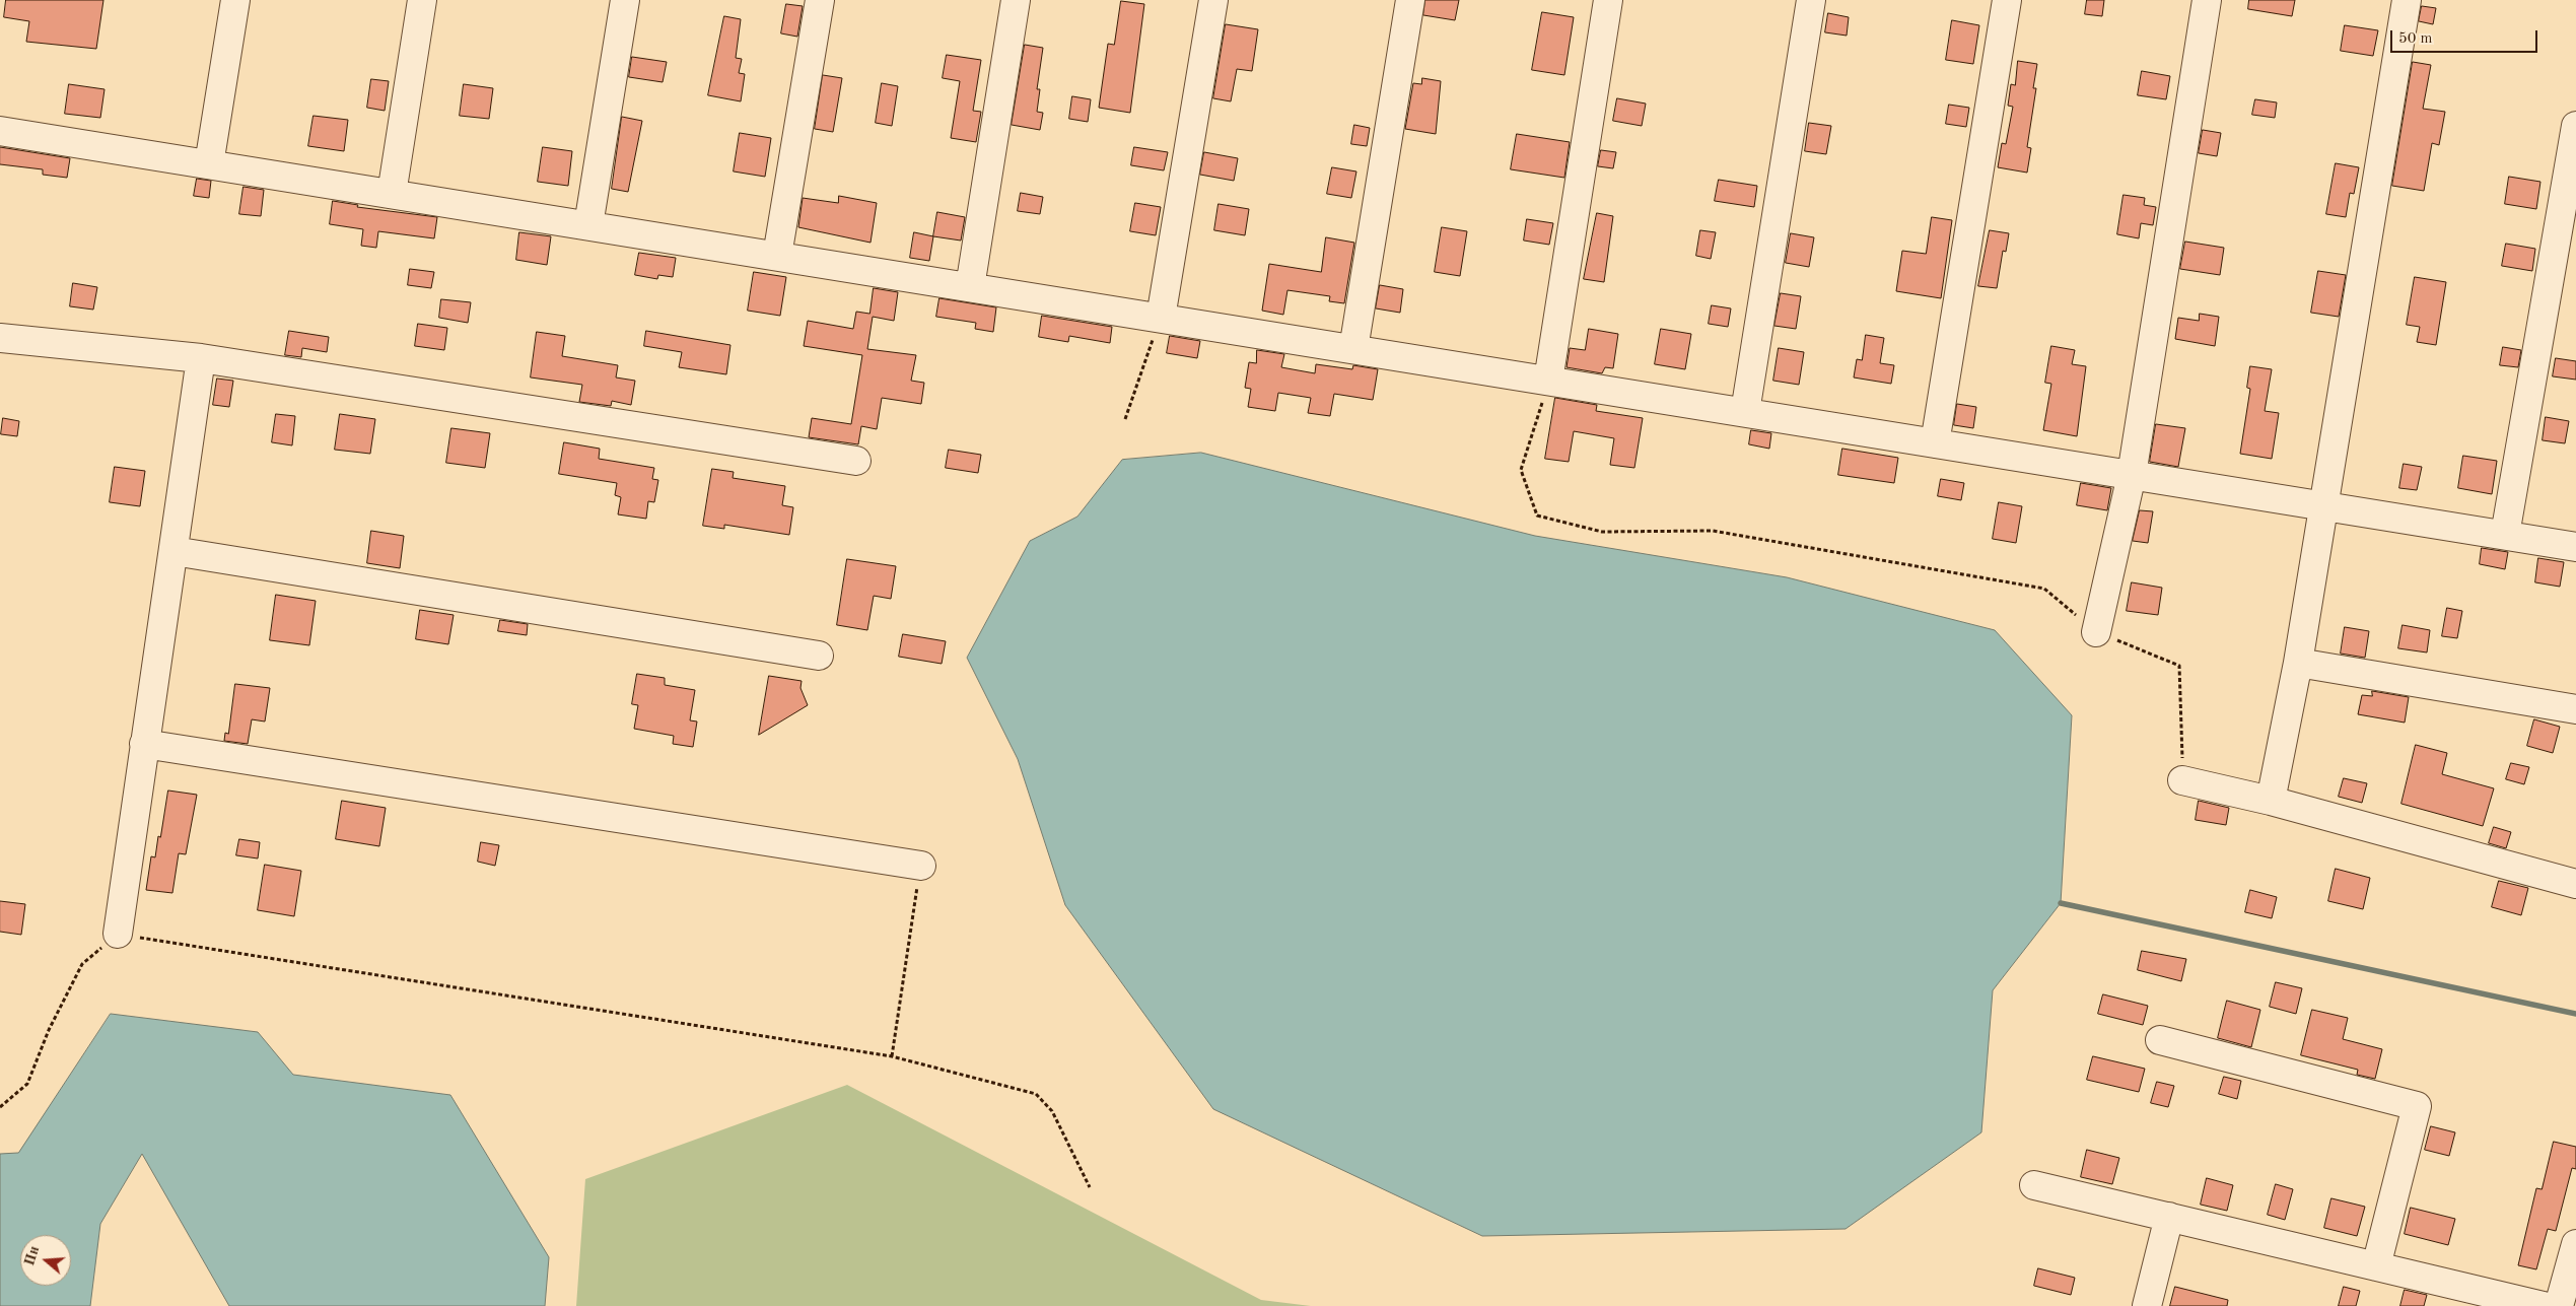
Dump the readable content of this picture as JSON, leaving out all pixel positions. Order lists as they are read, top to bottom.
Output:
{
  "scale_bar": "50 m",
  "north": "left"
}
